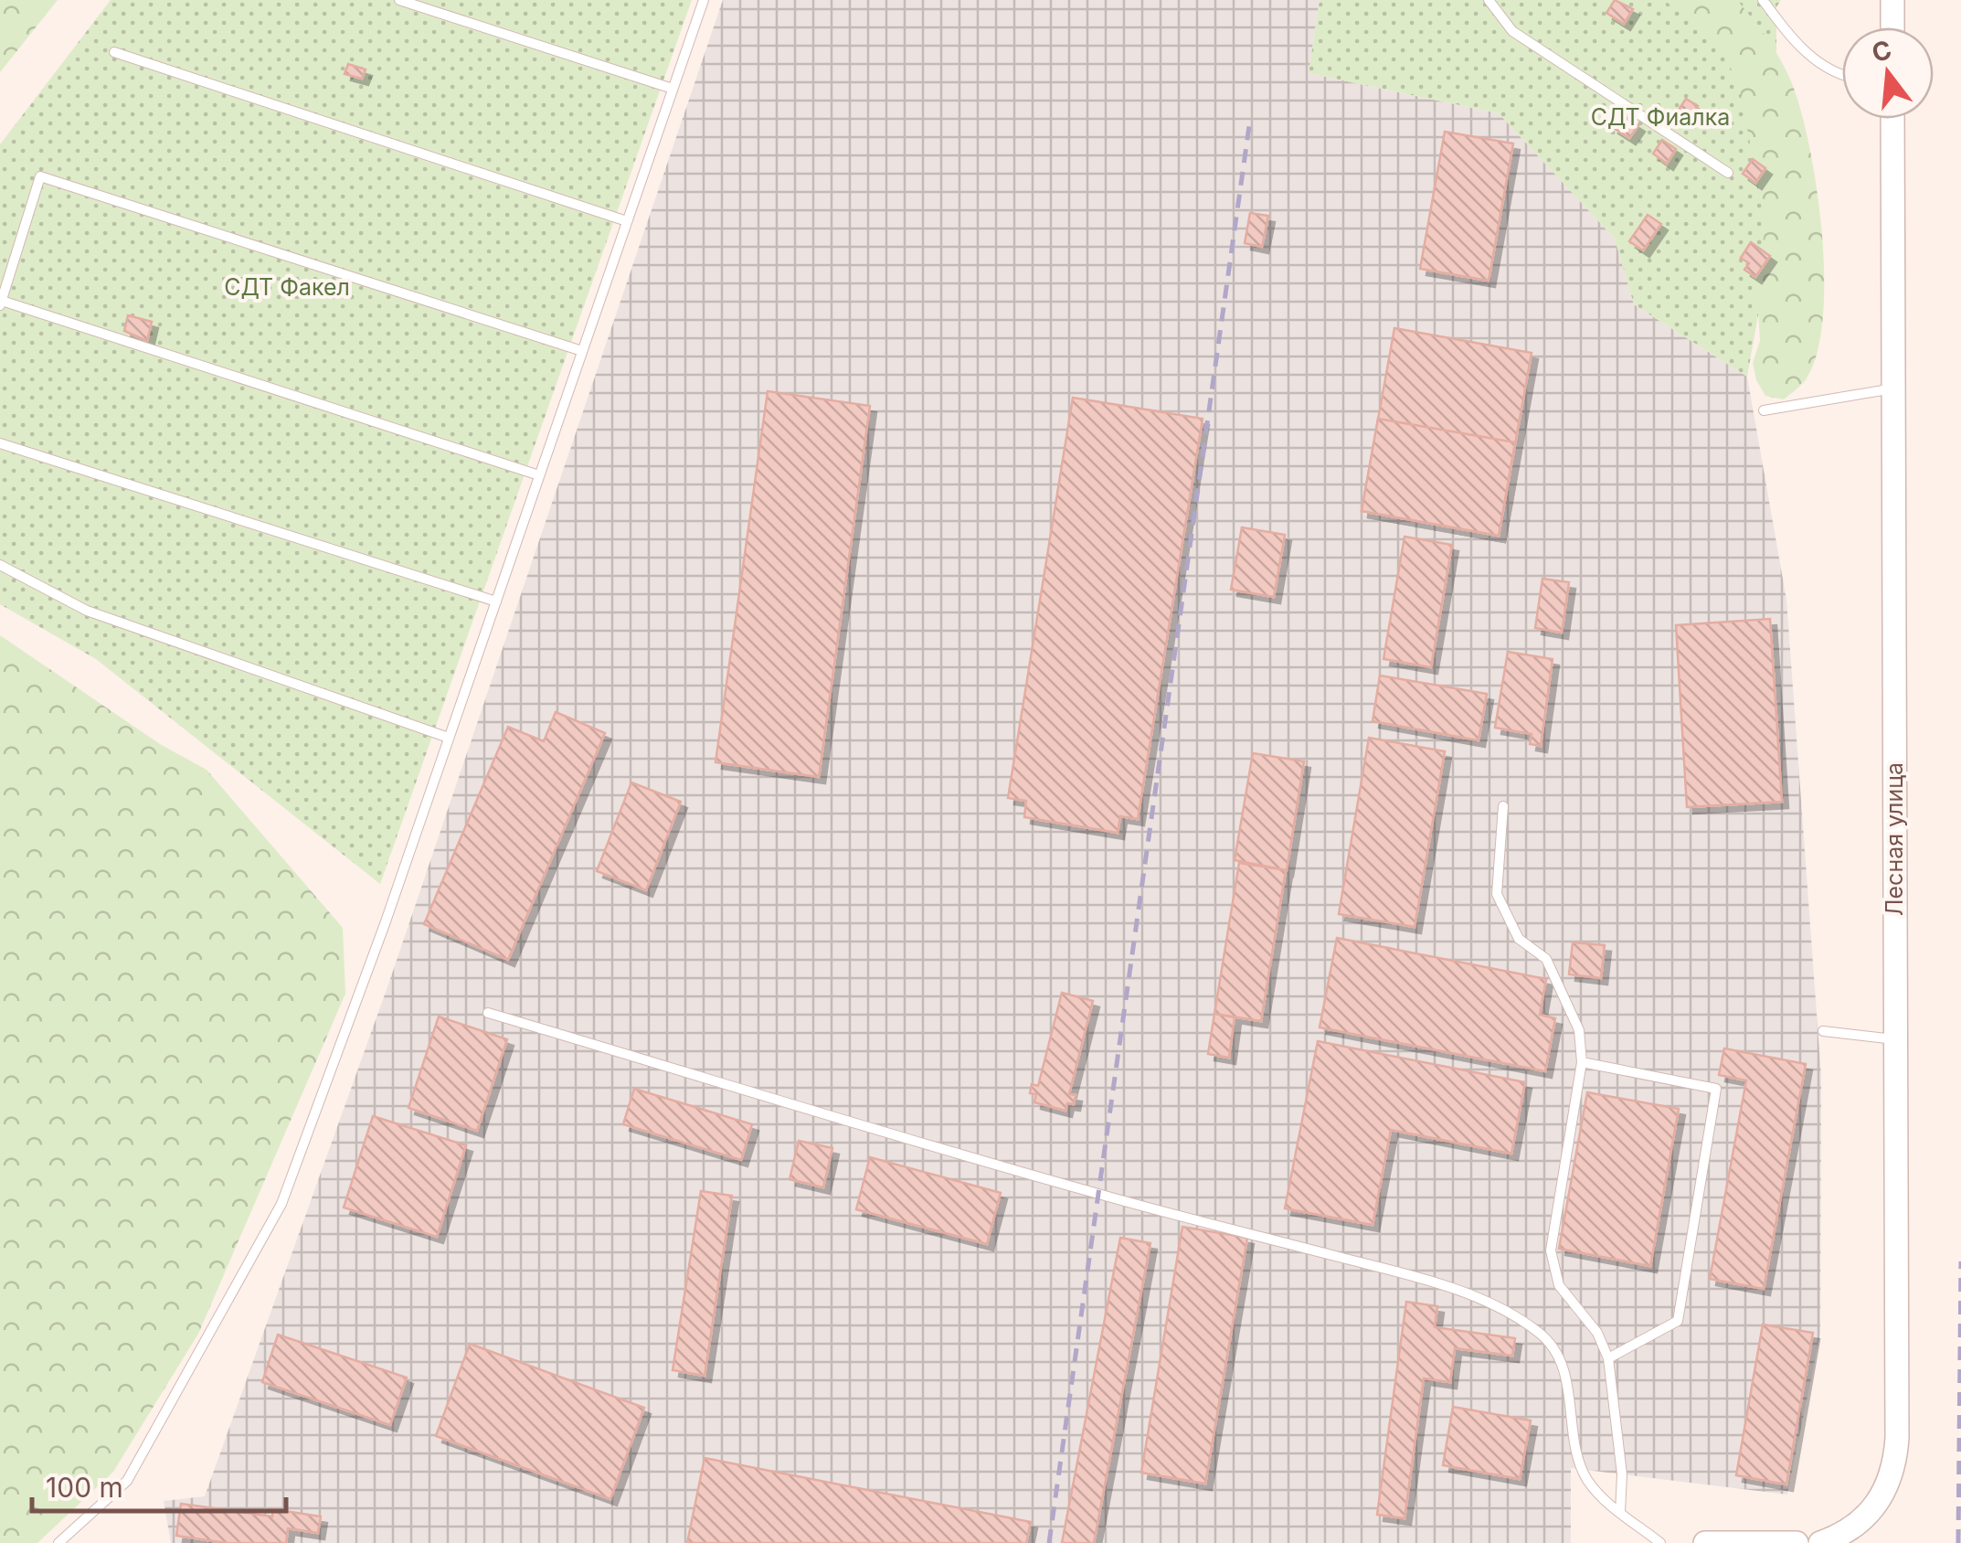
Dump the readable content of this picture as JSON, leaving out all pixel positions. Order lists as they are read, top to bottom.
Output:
{
  "streets": {
    "street": ["Лесная улица"]
  },
  "parks": ["СДТ Фиалка", "СДТ Факел"],
  "scale_bar": "100 m",
  "north": "top"
}
